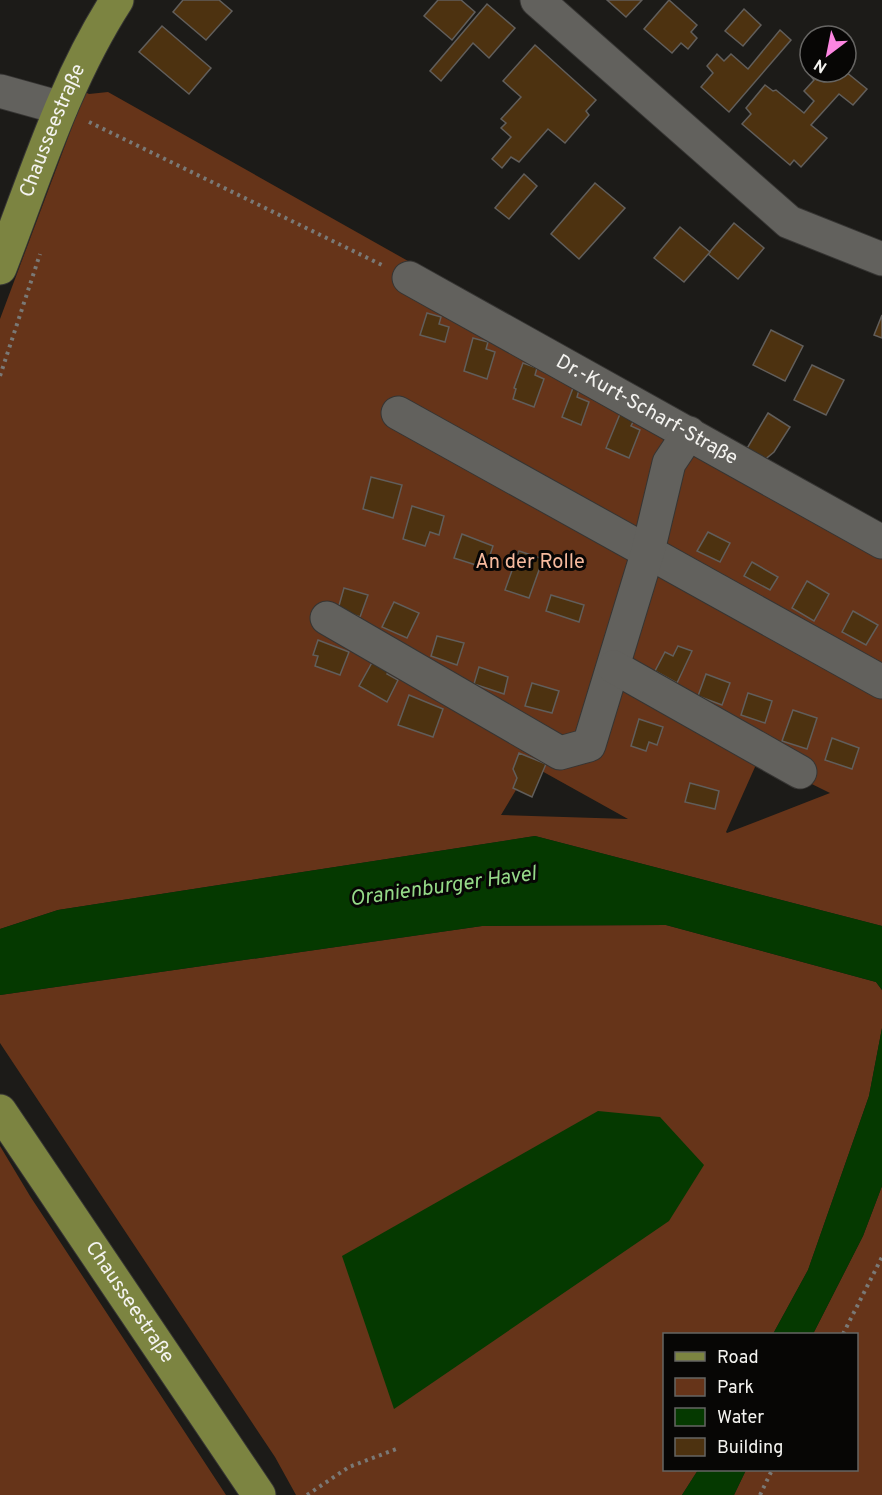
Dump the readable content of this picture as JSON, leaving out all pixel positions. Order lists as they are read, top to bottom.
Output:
{
  "streets": {
    "main road": ["Chausseestraße"],
    "street": ["Dr.-Kurt-Scharf-Straße"]
  },
  "water": ["Oranienburger Havel"],
  "parks": ["An der Rolle"],
  "legend": [
    "Road",
    "Park",
    "Water",
    "Building"
  ],
  "north": "bottom left"
}
